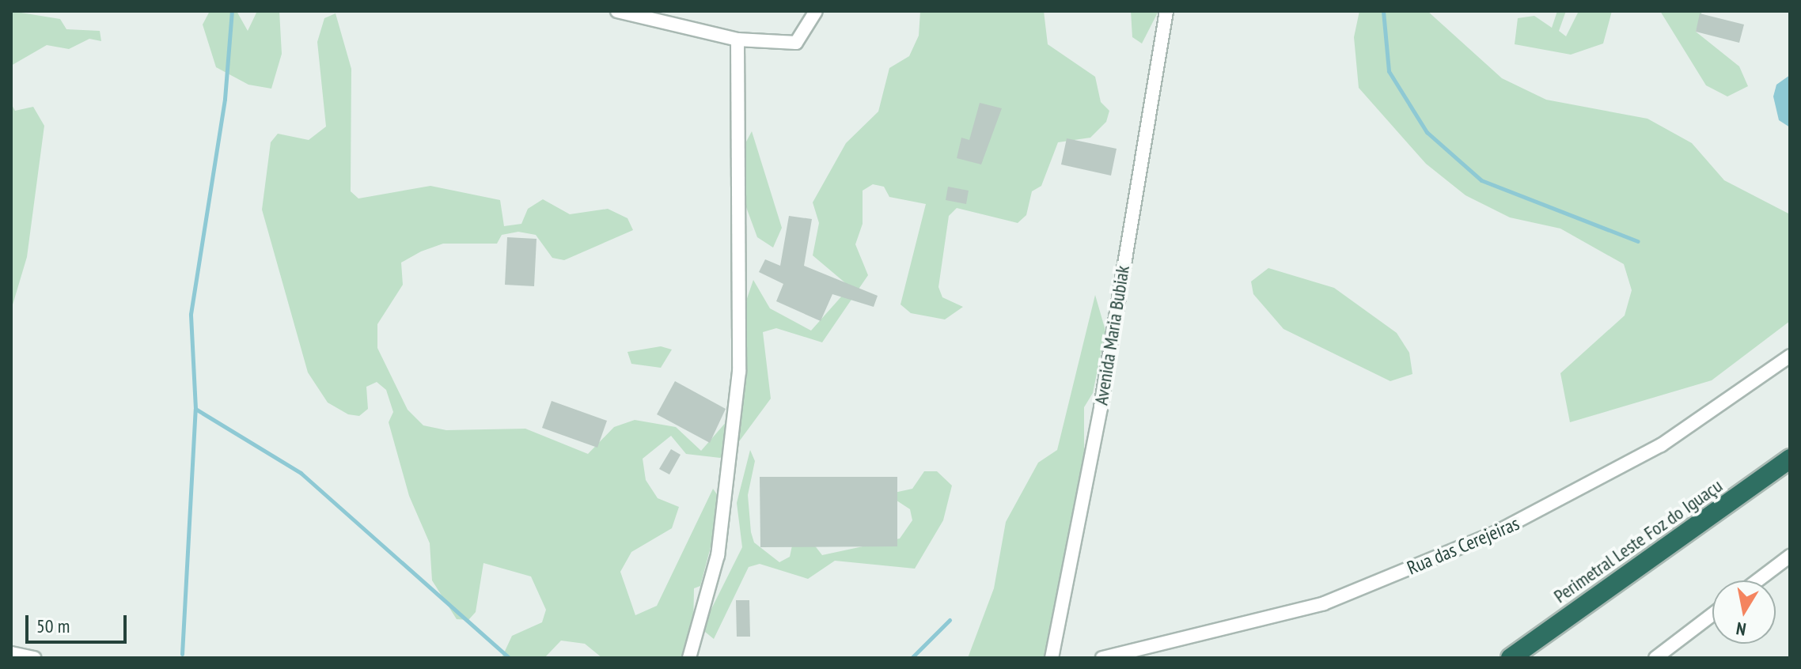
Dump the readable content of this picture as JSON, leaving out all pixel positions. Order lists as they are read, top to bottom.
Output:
{
  "streets": {
    "highway": ["Perimetral Leste Foz do Iguaçu"],
    "street": ["Avenida Maria Bubiak", "Rua das Cerejeiras"]
  },
  "scale_bar": "50 m",
  "north": "bottom"
}
